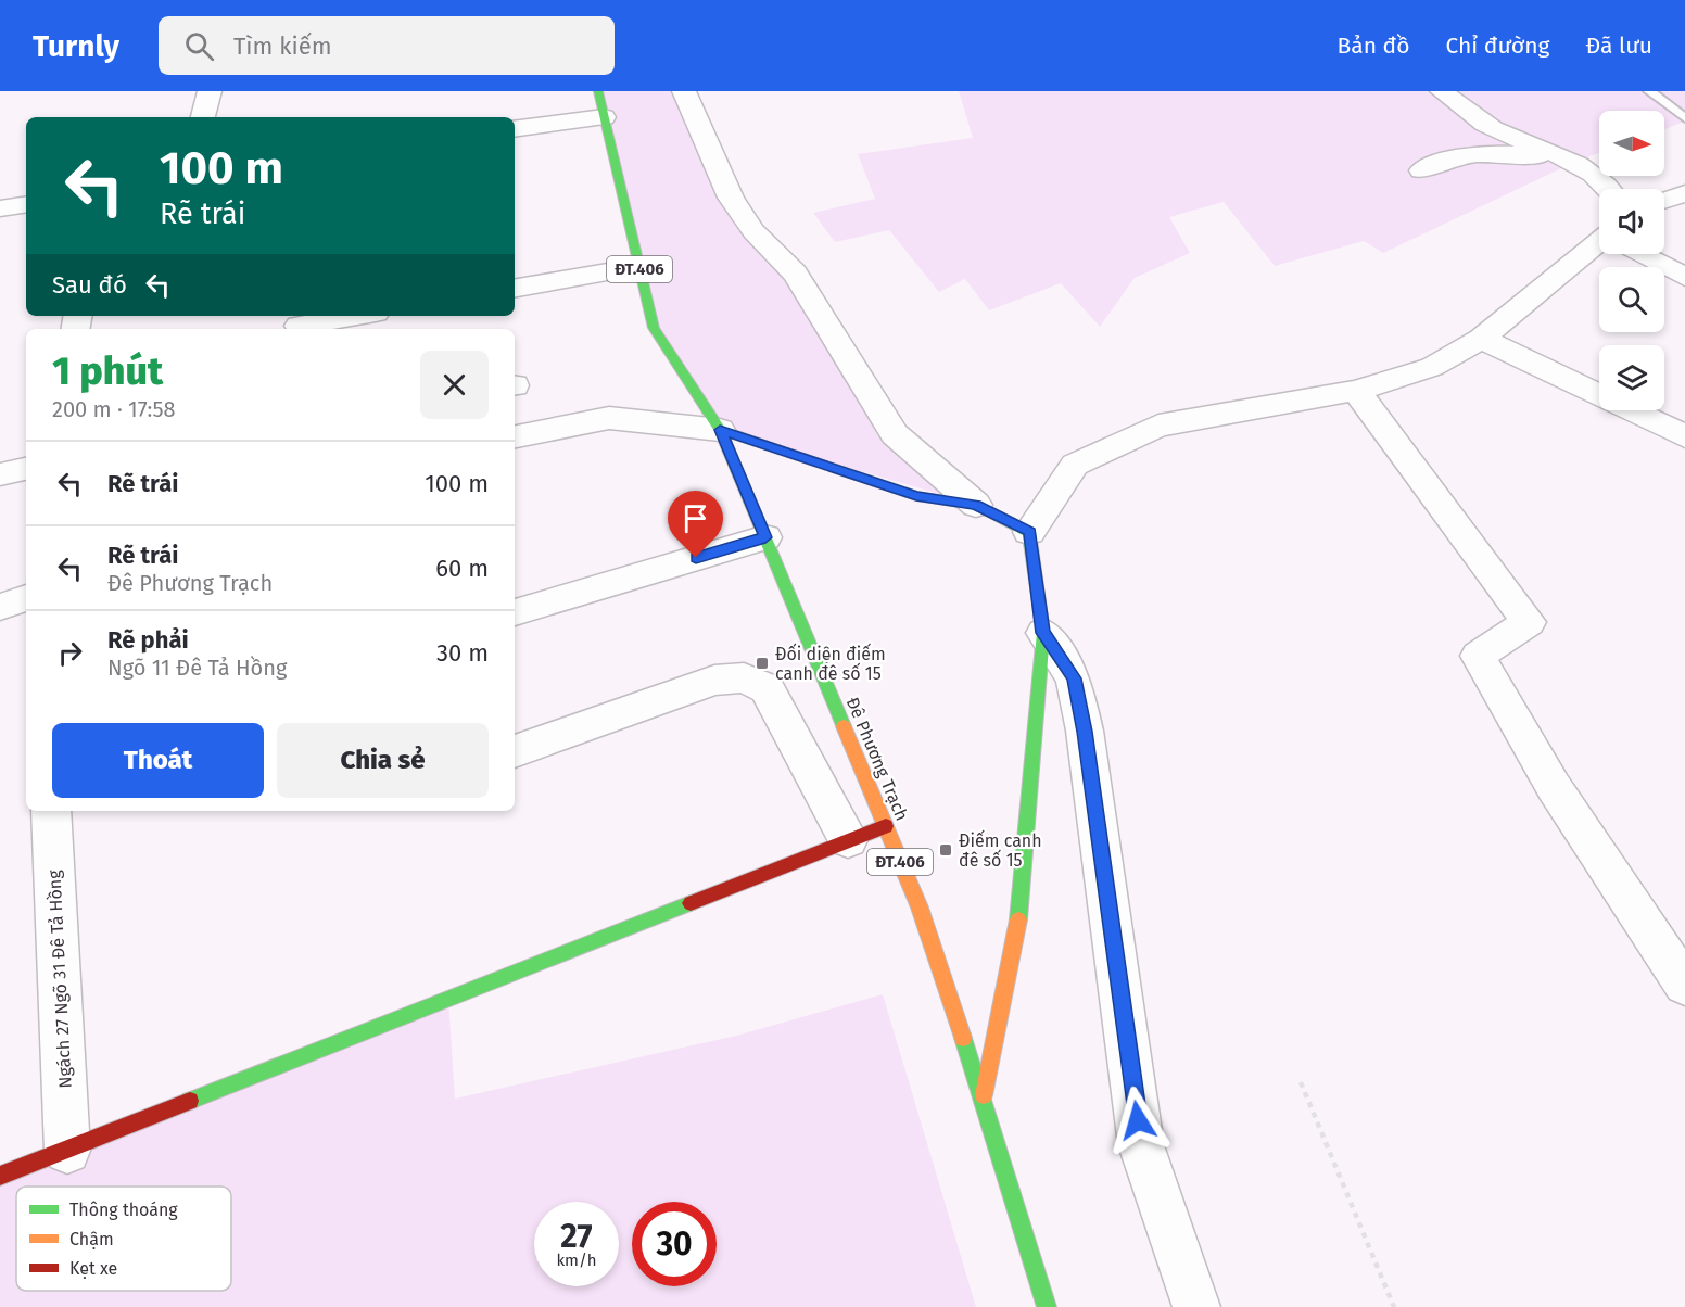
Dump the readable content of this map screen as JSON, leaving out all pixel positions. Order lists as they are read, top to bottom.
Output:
{
  "streets": {
    "main road": ["ĐT.406", "Đê Phương Trạch"],
    "street": ["Ngách 27 Ngõ 31 Đê Tả Hồng"]
  },
  "places": {
    "transit": ["Đối diện điếm canh đê số 15", "Điếm canh đê số 15"]
  },
  "legend": ["Thông thoáng", "Chậm", "Kẹt xe"],
  "north": "right",
  "page": {
    "header": "Turnly",
    "search": "Tìm kiếm",
    "nav": ["Bản đồ", "Chỉ đường", "Đã lưu"],
    "turn": ["100 m", "Rẽ trái"],
    "then": "Sau đó",
    "heading": ["1 phút", "200 m · 17:58"],
    "list": [
      {
        "name": "Rẽ trái",
        "value": "100 m"
      },
      {
        "name": "Rẽ trái",
        "note": "Đê Phương Trạch",
        "value": "60 m"
      },
      {
        "name": "Rẽ phải",
        "note": "Ngõ 11 Đê Tả Hồng",
        "value": "30 m"
      }
    ],
    "buttons": ["Thoát", "Chia sẻ"],
    "speed": "27 km/h",
    "limit": "30"
  }
}
